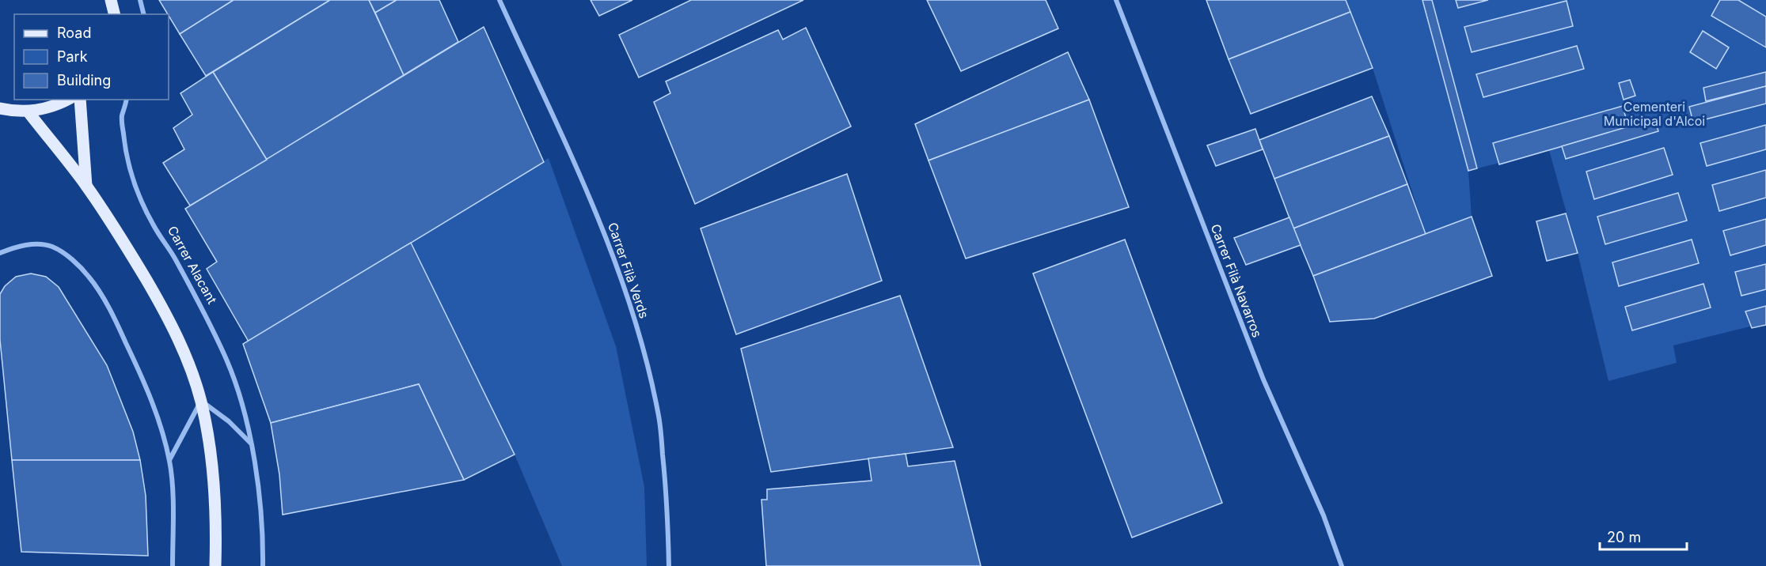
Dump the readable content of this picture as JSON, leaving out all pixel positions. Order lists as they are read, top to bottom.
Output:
{
  "streets": {
    "street": ["Carrer Alacant", "Carrer Filà Verds", "Carrer Filà Navarros"]
  },
  "parks": ["Cementeri Municipal d'Alcoi"],
  "legend": ["Road", "Park", "Building"],
  "scale_bar": "20 m"
}
